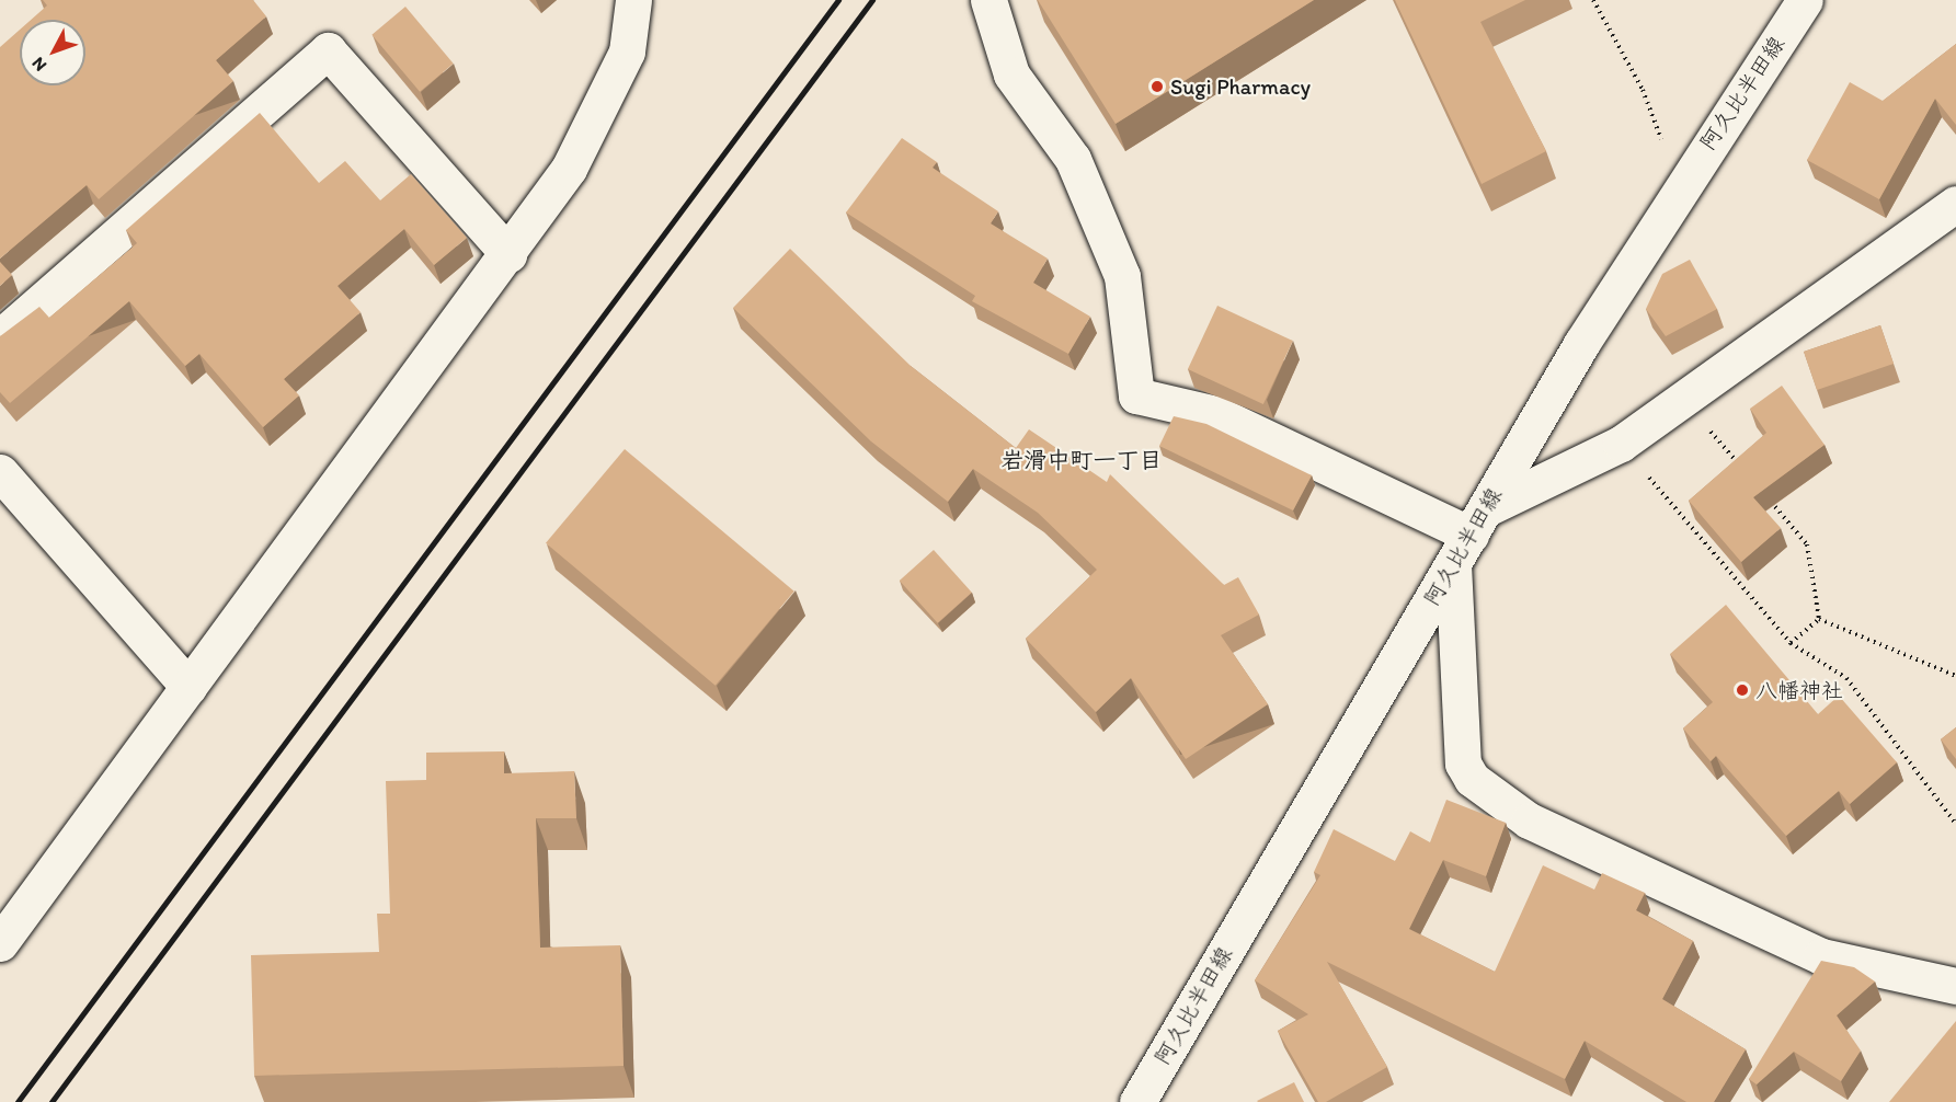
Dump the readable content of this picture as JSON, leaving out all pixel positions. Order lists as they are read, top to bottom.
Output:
{
  "streets": {
    "street": ["阿久比半田線"]
  },
  "districts": ["岩滑中町一丁目"],
  "places": ["Sugi Pharmacy", "八幡神社"],
  "north": "bottom left"
}
